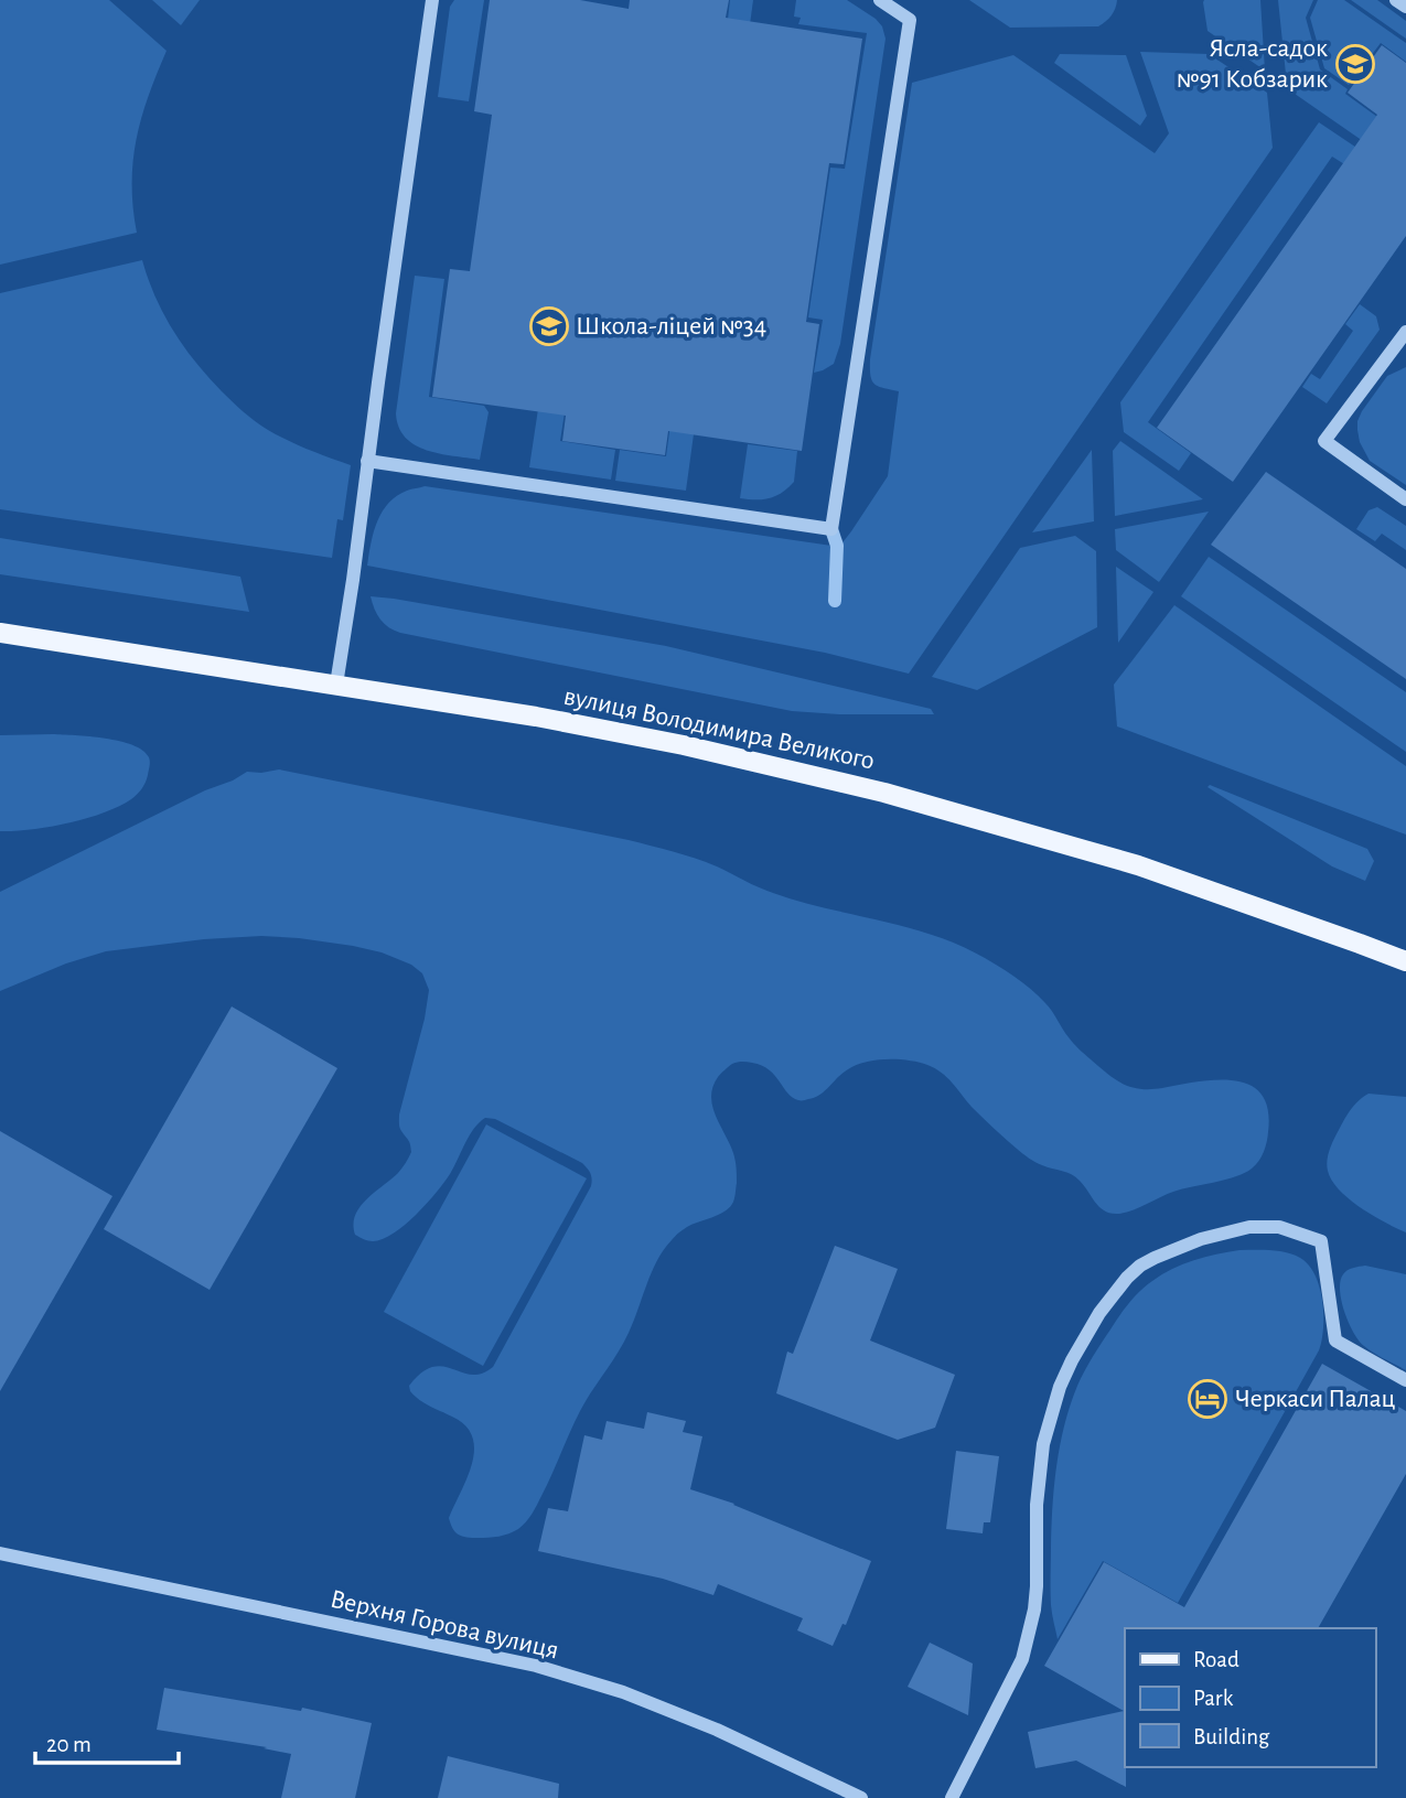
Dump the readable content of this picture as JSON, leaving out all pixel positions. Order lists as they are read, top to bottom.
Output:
{
  "streets": {
    "main road": ["вулиця Володимира Великого"],
    "street": ["Верхня Горова вулиця"]
  },
  "places": {
    "school or university": ["Ясла-садок №91 Кобзарик", "Школа-ліцей №34"],
    "hotel": ["Черкаси Палац"]
  },
  "legend": ["Road", "Park", "Building"],
  "scale_bar": "20 m"
}
